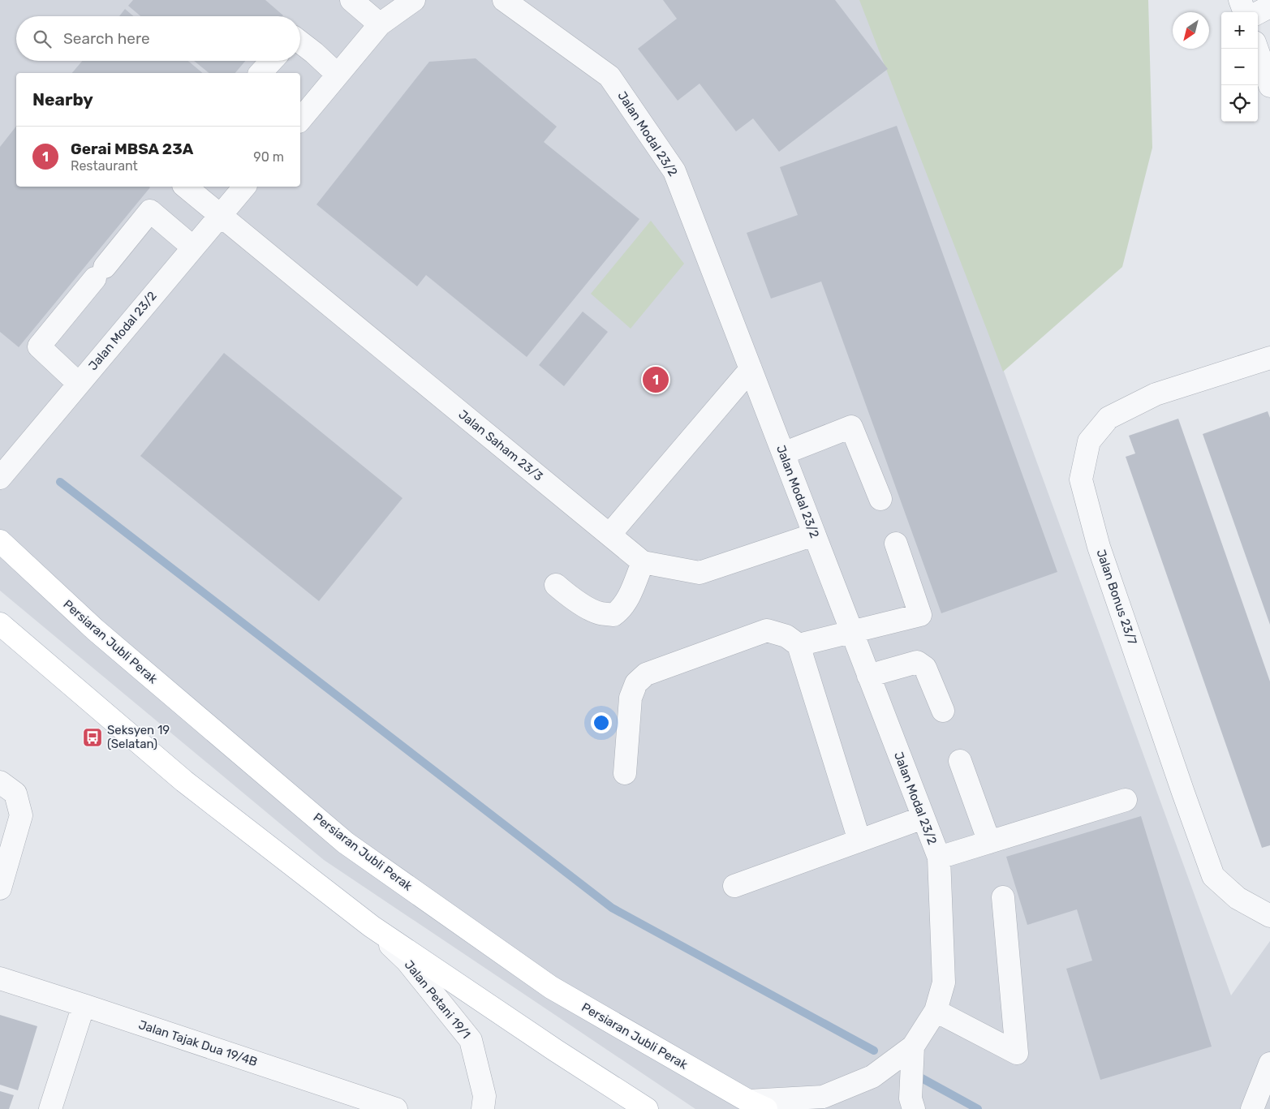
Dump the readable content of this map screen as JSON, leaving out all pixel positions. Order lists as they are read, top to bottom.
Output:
{
  "streets": {
    "main road": ["Persiaran Jubli Perak"],
    "street": [
      "Jalan Modal 23/2",
      "Jalan Saham 23/3",
      "Jalan Bonus 23/7",
      "Jalan Petani 19/1",
      "Jalan Tajak Dua 19/4B"
    ]
  },
  "crossings": [
    ["Jalan Modal 23/2", "Jalan Saham 23/3"],
    ["Jalan Modal 23/2", "Persiaran Jubli Perak"]
  ],
  "places": {
    "bus stop": ["Seksyen 19 (Selatan)"]
  },
  "north": "bottom left",
  "page": {
    "map_buttons": ["+", "−"],
    "search": "Search here",
    "heading": "Nearby",
    "list": [
      {
        "mark": "1",
        "name": "Gerai MBSA 23A",
        "note": "Restaurant",
        "value": "90 m"
      }
    ],
    "pins": "1"
  }
}
